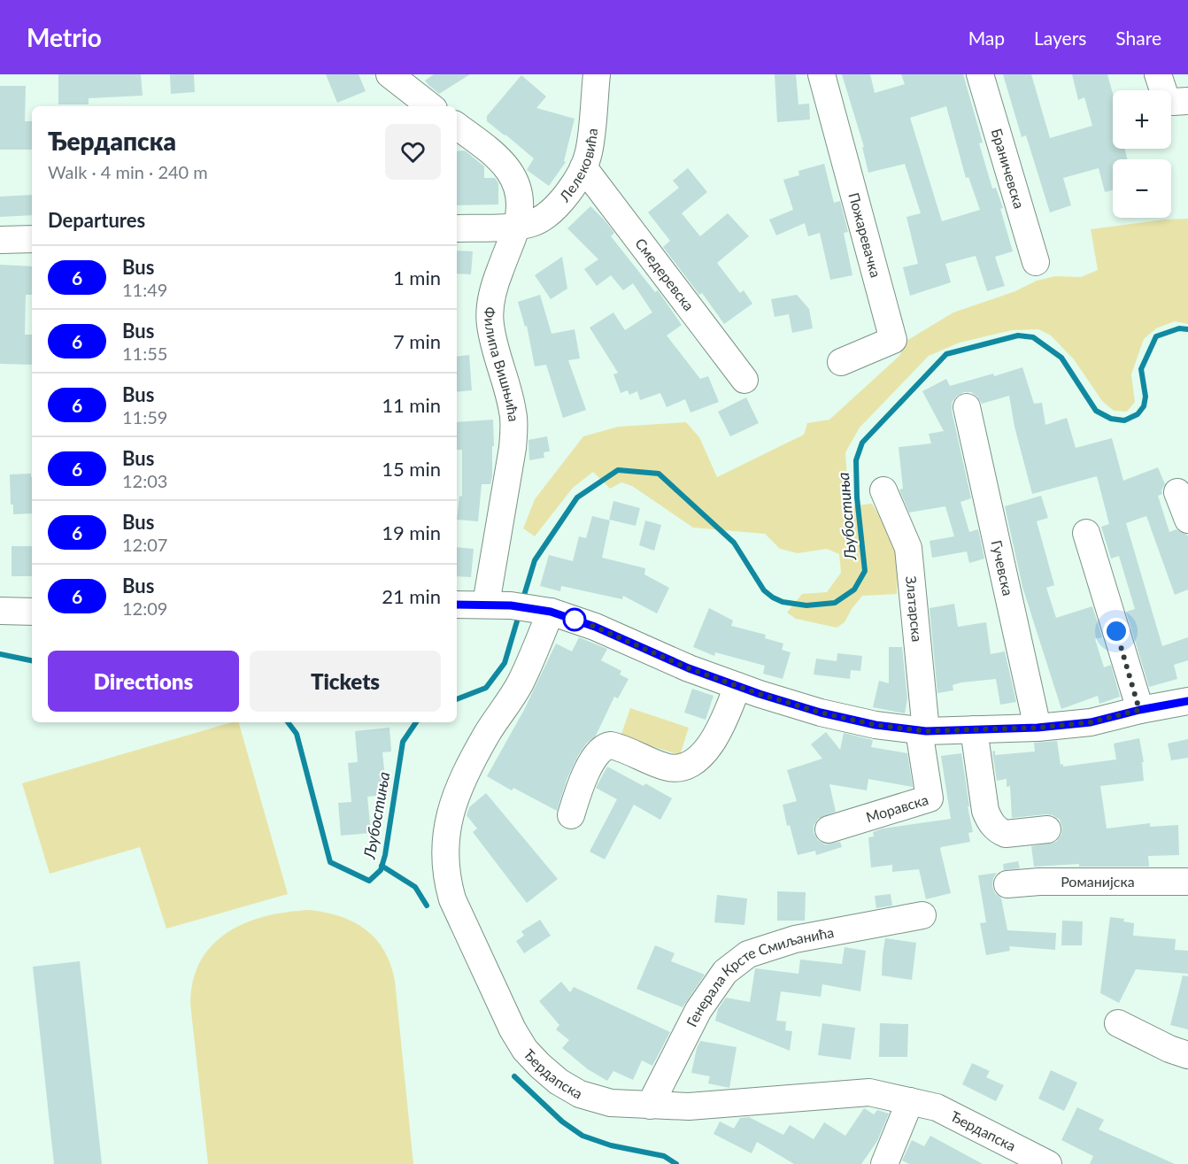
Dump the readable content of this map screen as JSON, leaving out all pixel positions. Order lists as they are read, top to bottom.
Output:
{
  "streets": {
    "street": [
      "Лелековића",
      "Браничевска",
      "Пожаревачка",
      "Смедеревска",
      "Филипа Вишњића",
      "Гучевска",
      "Златарска",
      "Моравска",
      "Романијска",
      "Генерала Крсте Смиљанића",
      "Ђердапска"
    ]
  },
  "crossings": [
    ["Лелековића", "Смедеревска"],
    ["Лелековића", "Филипа Вишњића"],
    ["Филипа Вишњића", "Ђердапска"],
    ["Златарска", "Моравска"],
    ["Генерала Крсте Смиљанића", "Ђердапска"]
  ],
  "water": ["Љубостиња"],
  "lines": ["bus line 6"],
  "page": {
    "header": "Metrio",
    "nav": ["Map", "Layers", "Share"],
    "map_buttons": ["+", "−"],
    "heading": [
      ["Ђердапска", "Walk · 4 min · 240 m"],
      "Departures"
    ],
    "list": [
      {
        "mark": "6",
        "name": "Bus",
        "note": "11:49",
        "value": "1 min"
      },
      {
        "mark": "6",
        "name": "Bus",
        "note": "11:55",
        "value": "7 min"
      },
      {
        "mark": "6",
        "name": "Bus",
        "note": "11:59",
        "value": "11 min"
      },
      {
        "mark": "6",
        "name": "Bus",
        "note": "12:03",
        "value": "15 min"
      },
      {
        "mark": "6",
        "name": "Bus",
        "note": "12:07",
        "value": "19 min"
      },
      {
        "mark": "6",
        "name": "Bus",
        "note": "12:09",
        "value": "21 min"
      }
    ],
    "buttons": ["Directions", "Tickets"]
  }
}
